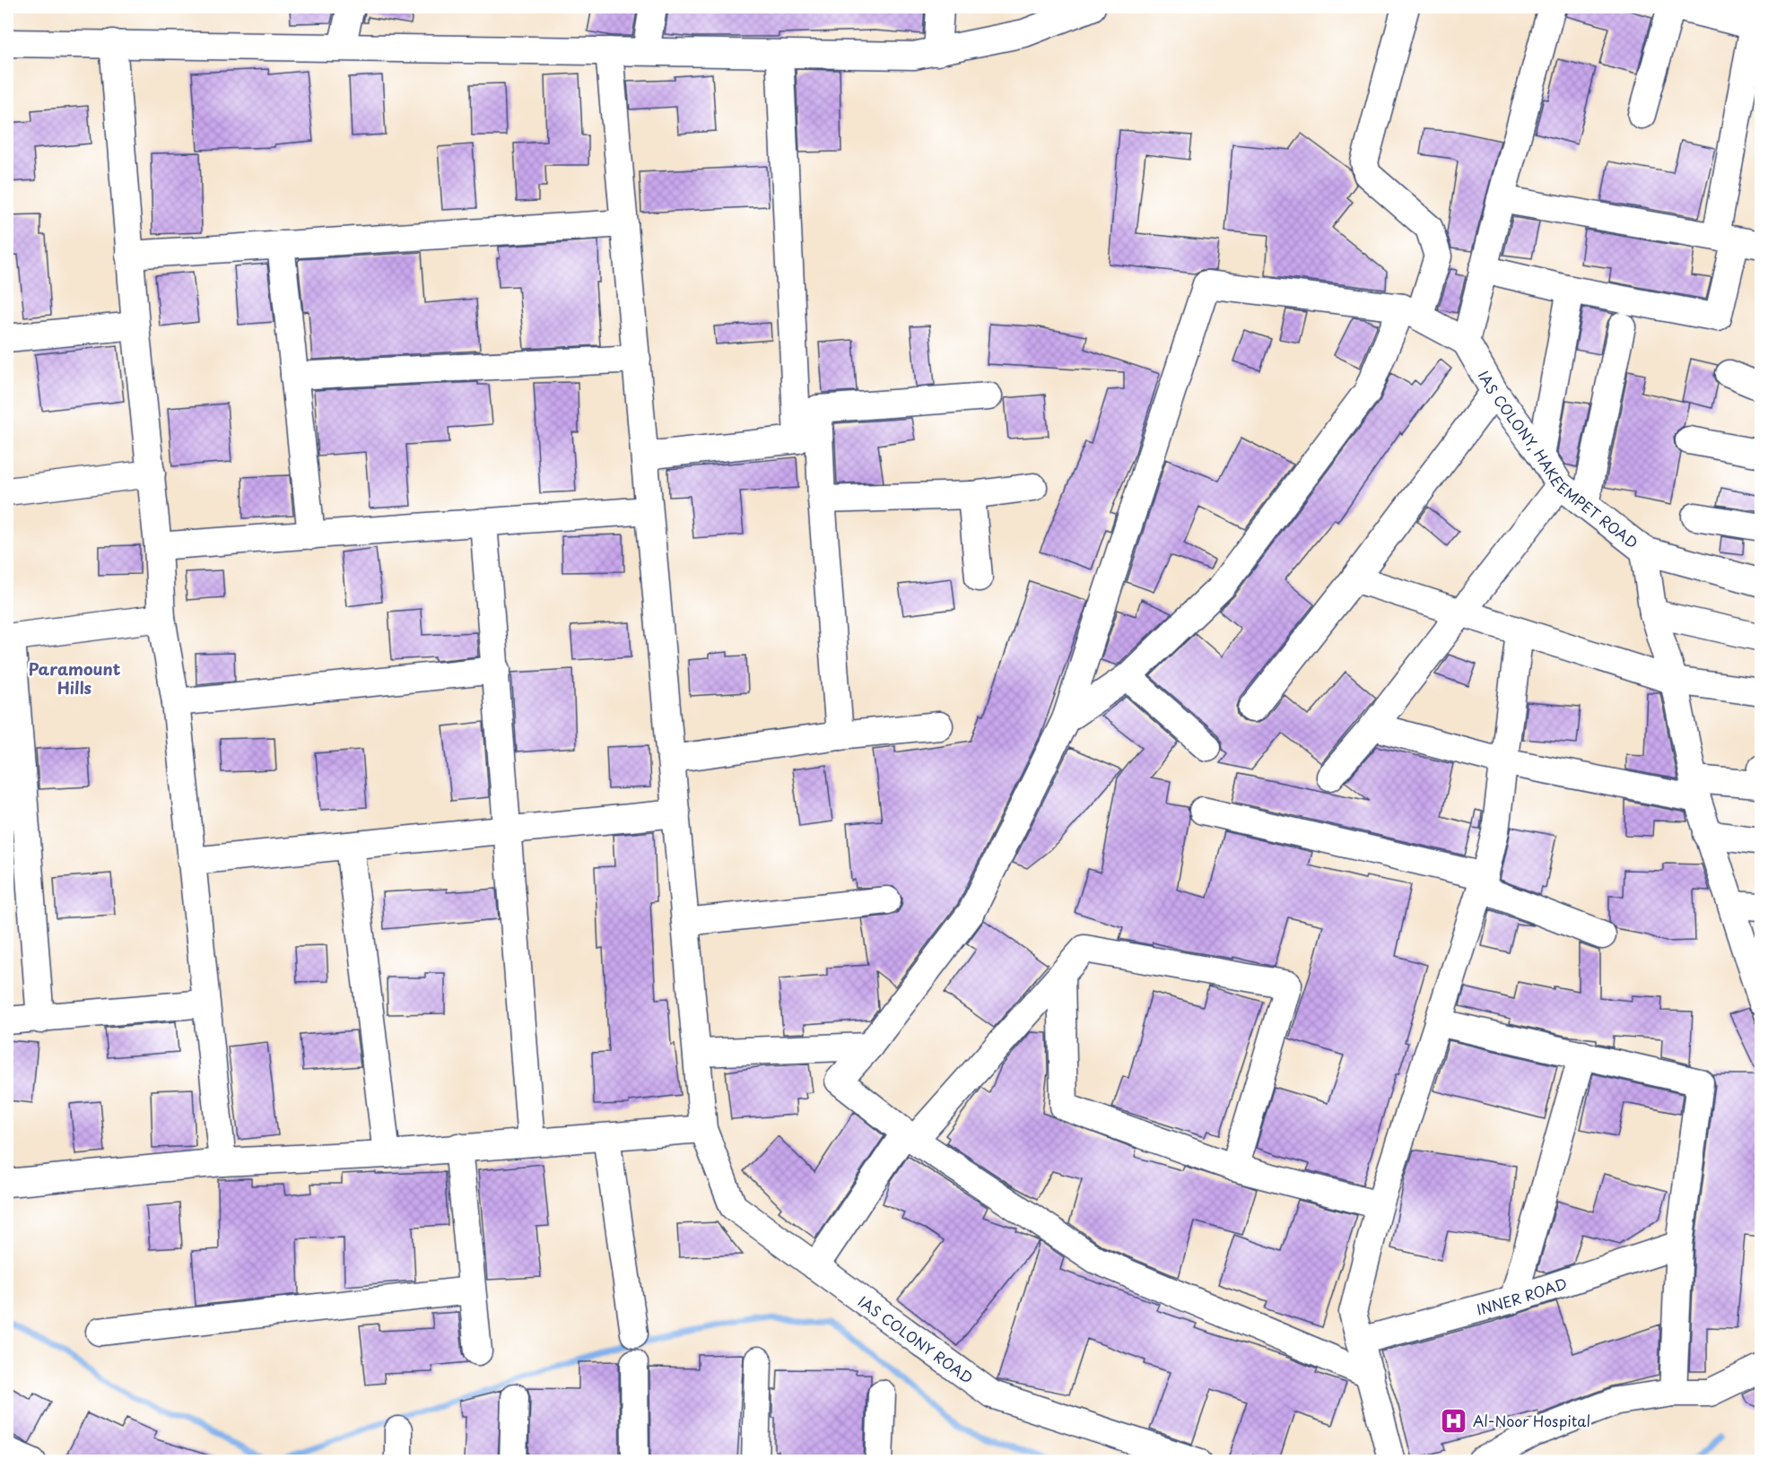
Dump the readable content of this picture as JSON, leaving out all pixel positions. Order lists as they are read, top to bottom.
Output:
{
  "streets": {
    "street": ["IAS COLONY, HAKEEMPET ROAD", "INNER ROAD", "IAS COLONY ROAD"]
  },
  "districts": ["Paramount Hills"],
  "places": {
    "hospital": ["Al-Noor Hospital"]
  }
}
